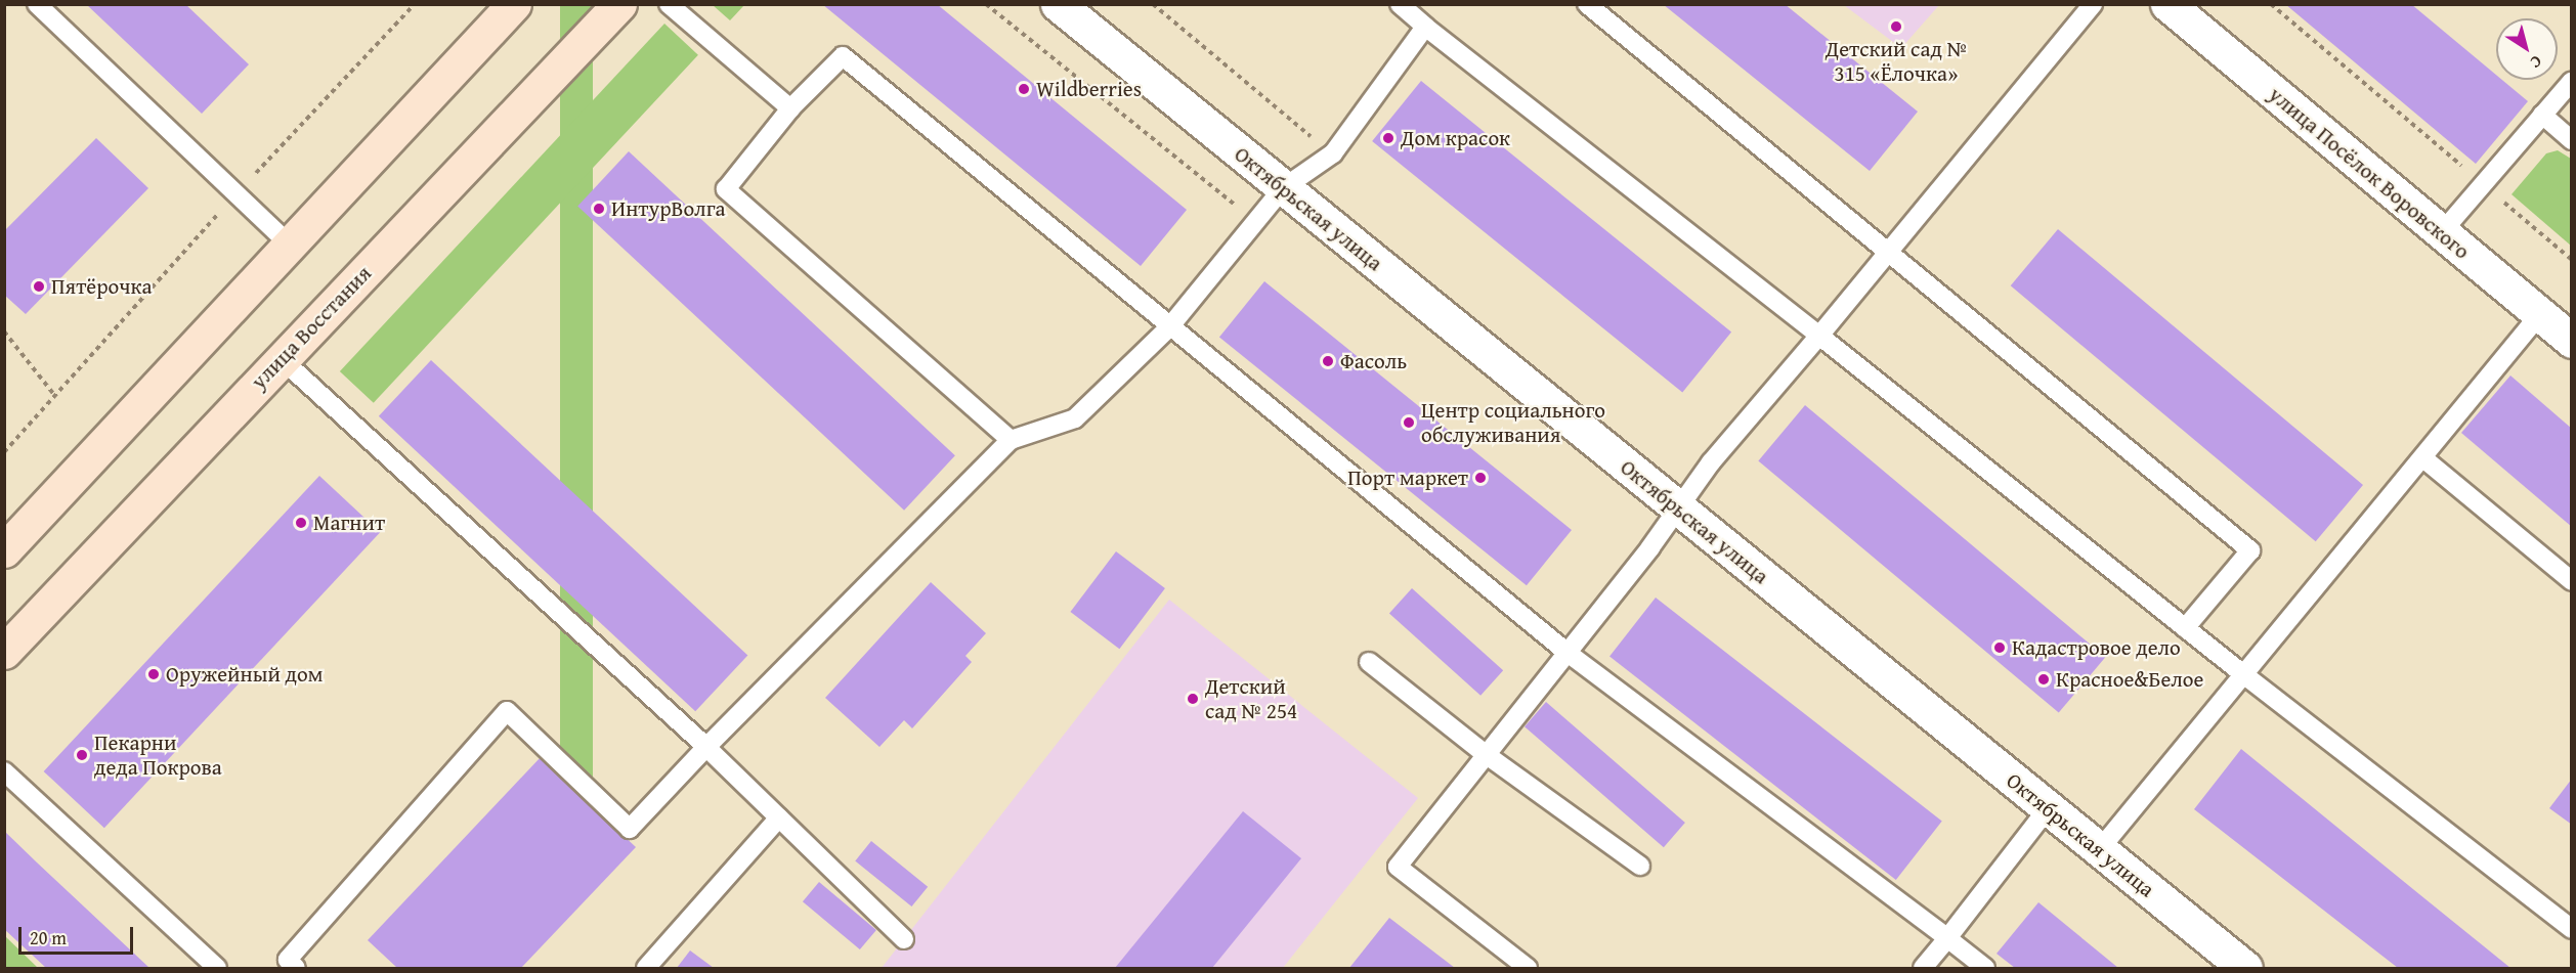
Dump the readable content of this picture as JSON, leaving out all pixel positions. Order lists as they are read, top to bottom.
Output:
{
  "streets": {
    "main road": ["улица Восстания"],
    "street": ["улица Посёлок Воровского", "Октябрьская улица"]
  },
  "places": [
    "Детский сад № 315 «Ёлочка»",
    "Wildberries",
    "Дом красок",
    "ИнтурВолга",
    "Пятёрочка",
    "Фасоль",
    "Центр социального обслуживания",
    "Порт маркет",
    "Магнит",
    "Кадастровое дело",
    "Оружейный дом",
    "Красное&Белое",
    "Детский сад № 254",
    "Пекарни деда Покрова"
  ],
  "scale_bar": "20 m",
  "north": "bottom right"
}
